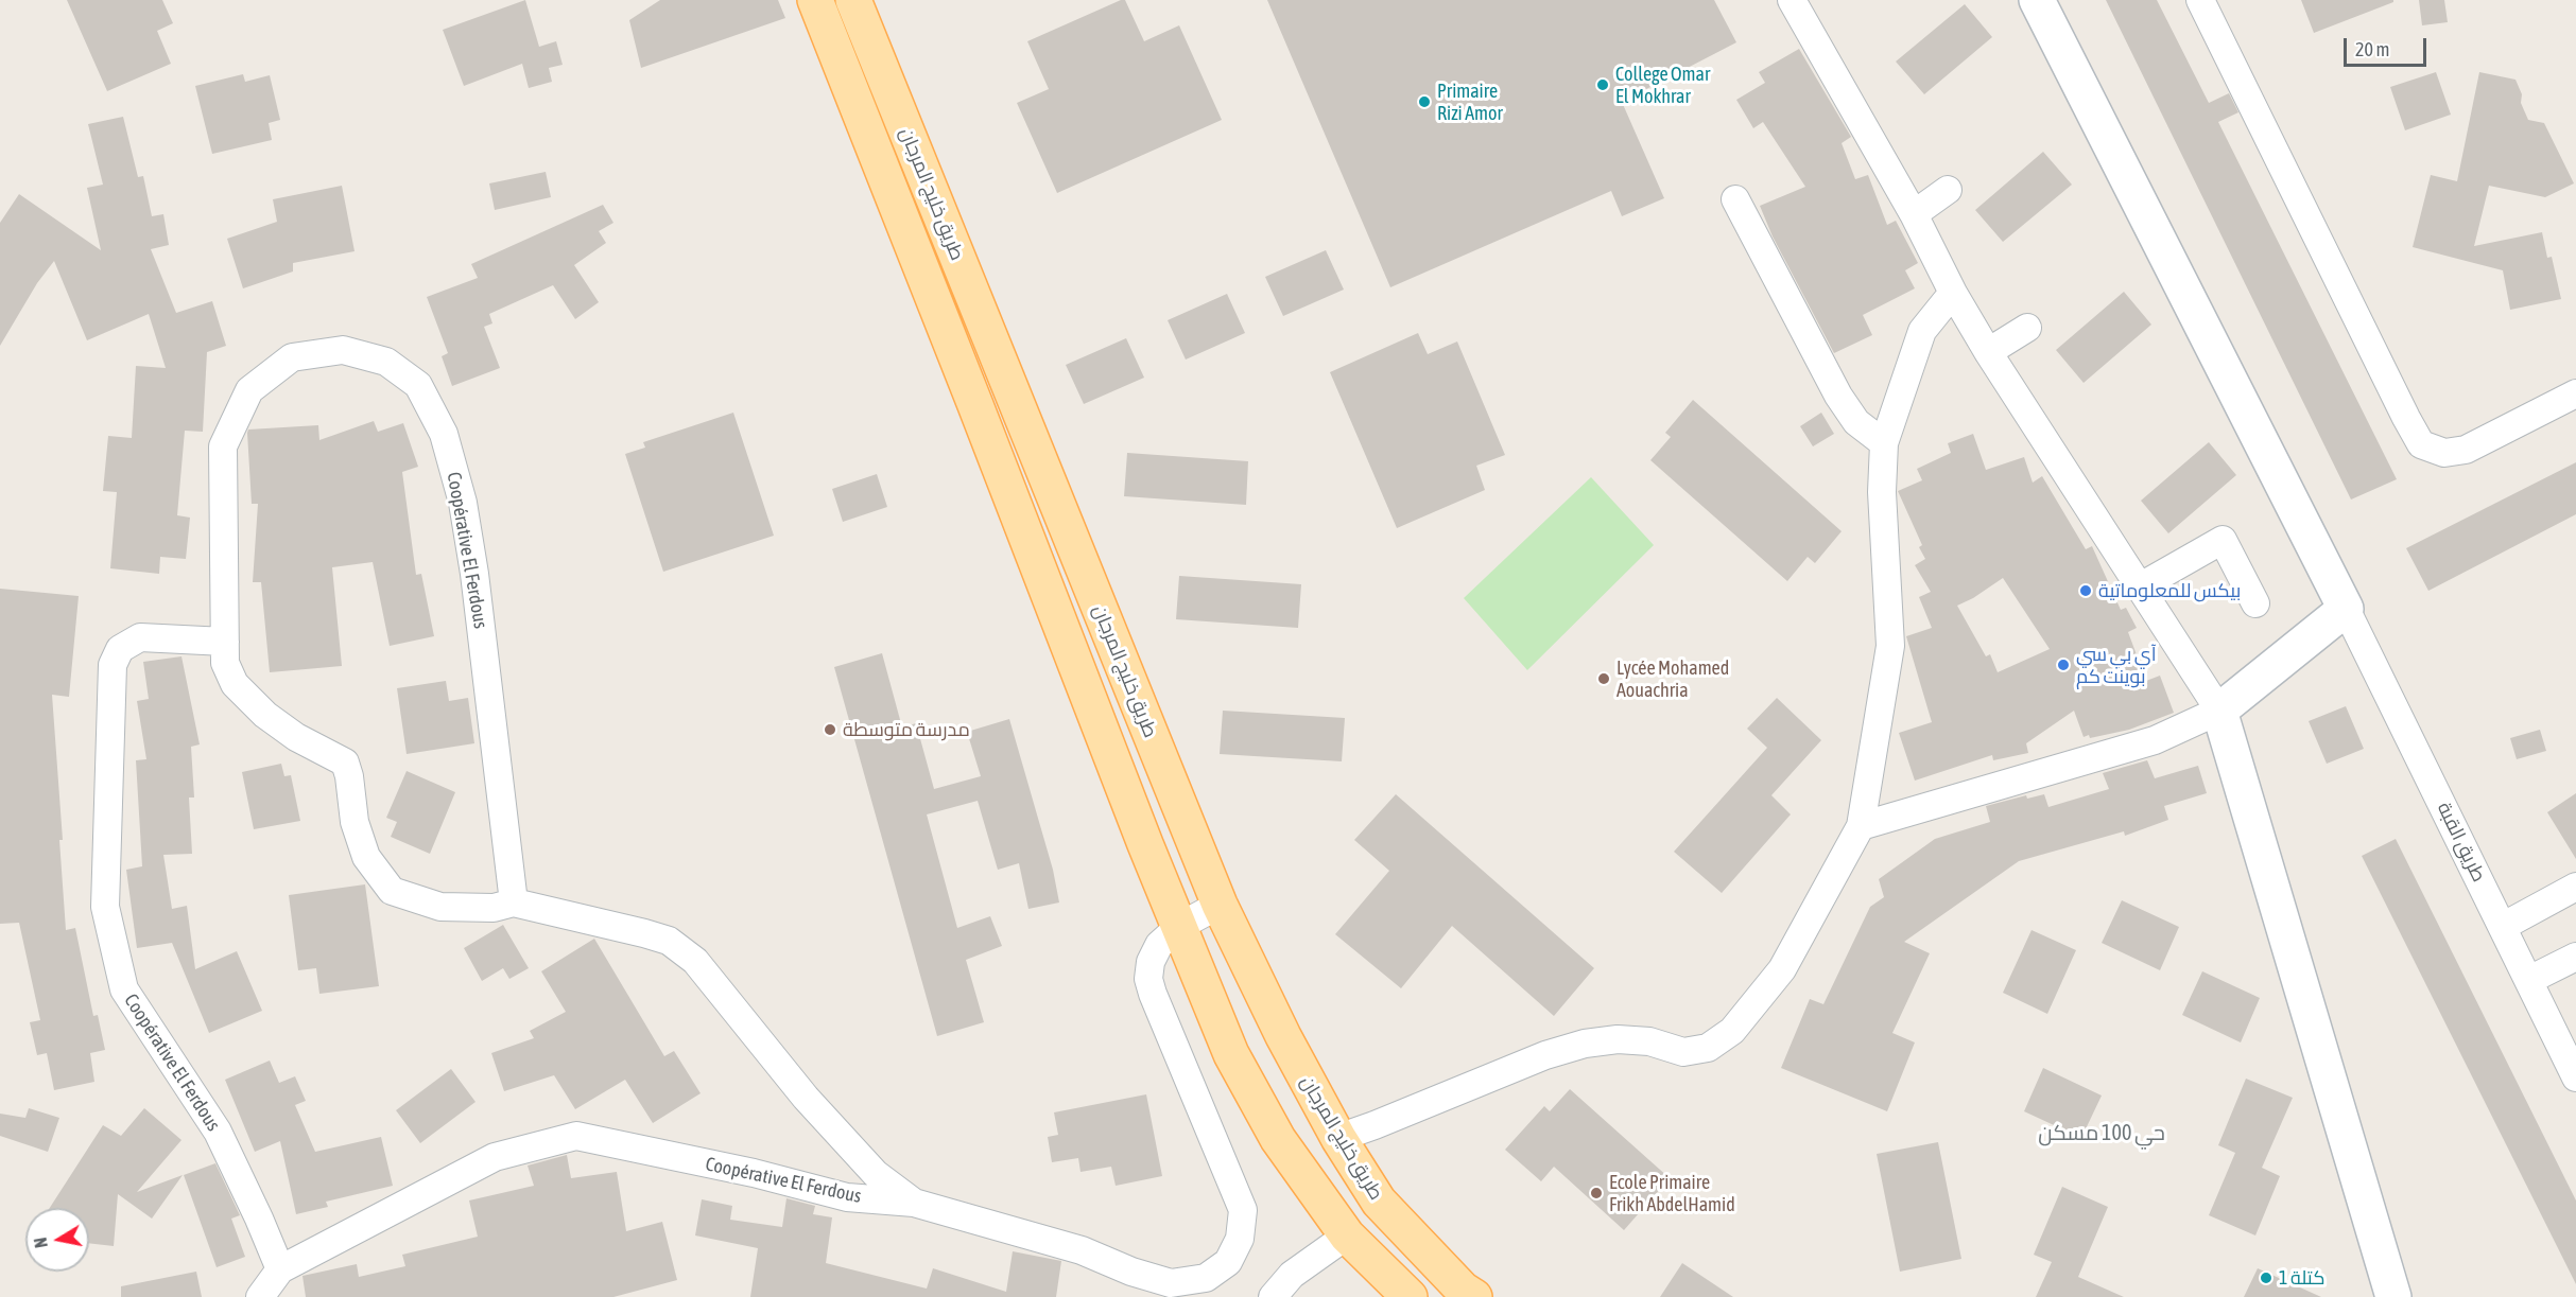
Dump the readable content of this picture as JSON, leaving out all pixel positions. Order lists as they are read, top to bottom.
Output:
{
  "streets": {
    "main road": ["طريق خليج المرجان"],
    "street": ["Coopérative El Ferdous", "طريق القبة"]
  },
  "districts": ["حي 100 مسكن"],
  "places": [
    "College Omar El Mokhrar",
    "Primaire Rizi Amor",
    "بيكس للمعلوماتية",
    "آي بي سي بوينت كم",
    "Lycée Mohamed Aouachria",
    "مدرسة متوسطة",
    "Ecole Primaire Frikh AbdelHamid",
    "كتلة 1"
  ],
  "scale_bar": "20 m",
  "north": "left"
}
